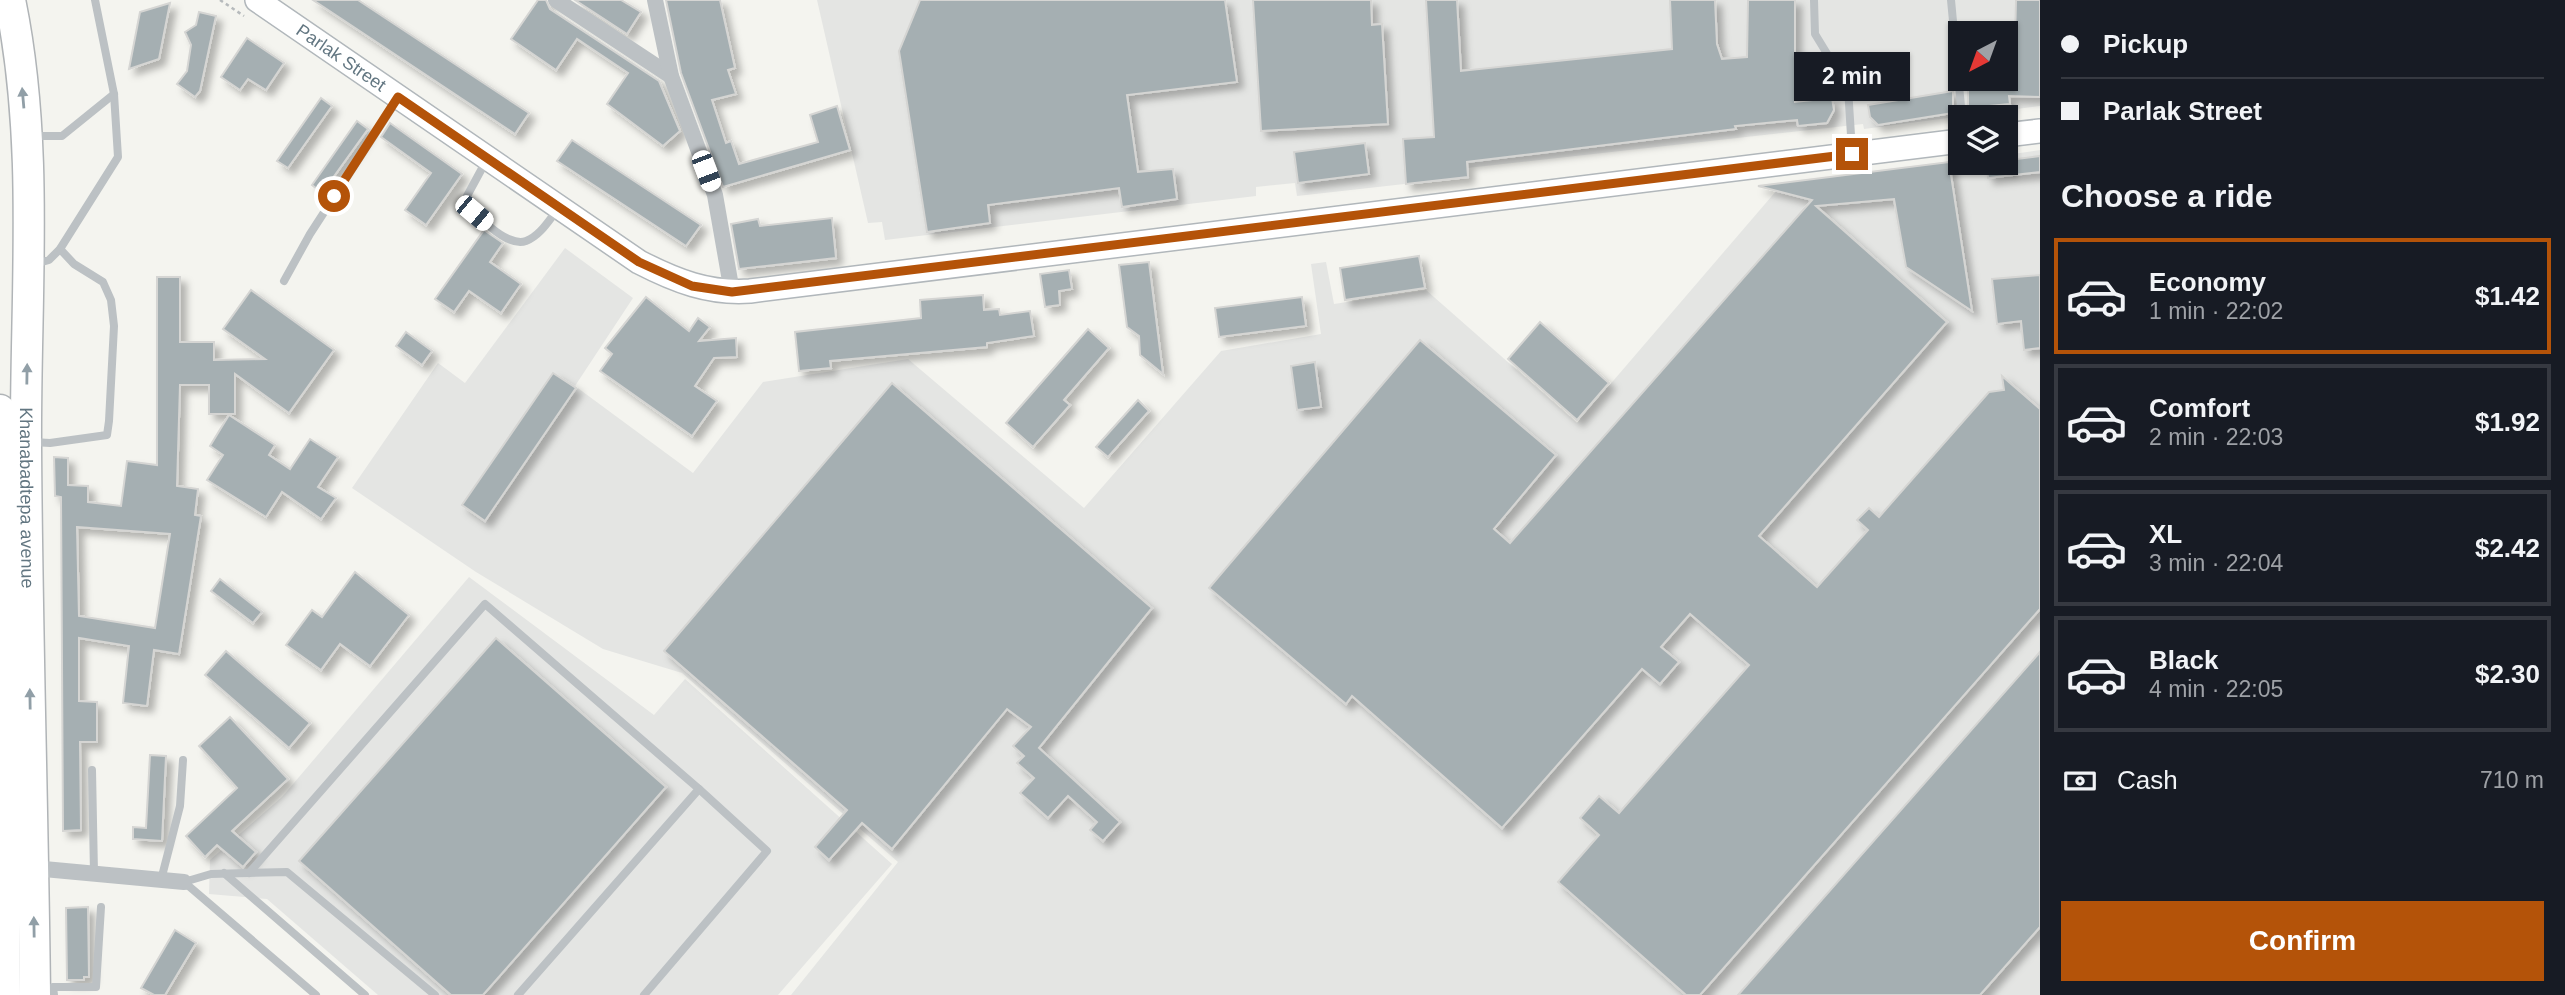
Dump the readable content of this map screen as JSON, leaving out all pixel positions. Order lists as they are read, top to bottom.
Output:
{
  "streets": {
    "highway": ["Khanabadtepa avenue"],
    "main road": ["Parlak Street"]
  },
  "north": "bottom left",
  "page": {
    "banner": ["Pickup", "Parlak Street"],
    "bubble": "2 min",
    "heading": "Choose a ride",
    "list": [
      {
        "name": "Economy",
        "note": "1 min · 22:02",
        "value": "$1.42"
      },
      {
        "name": "Comfort",
        "note": "2 min · 22:03",
        "value": "$1.92"
      },
      {
        "name": "XL",
        "note": "3 min · 22:04",
        "value": "$2.42"
      },
      {
        "name": "Black",
        "note": "4 min · 22:05",
        "value": "$2.30"
      }
    ],
    "pay": ["Cash", "710 m"],
    "buttons": "Confirm"
  }
}
